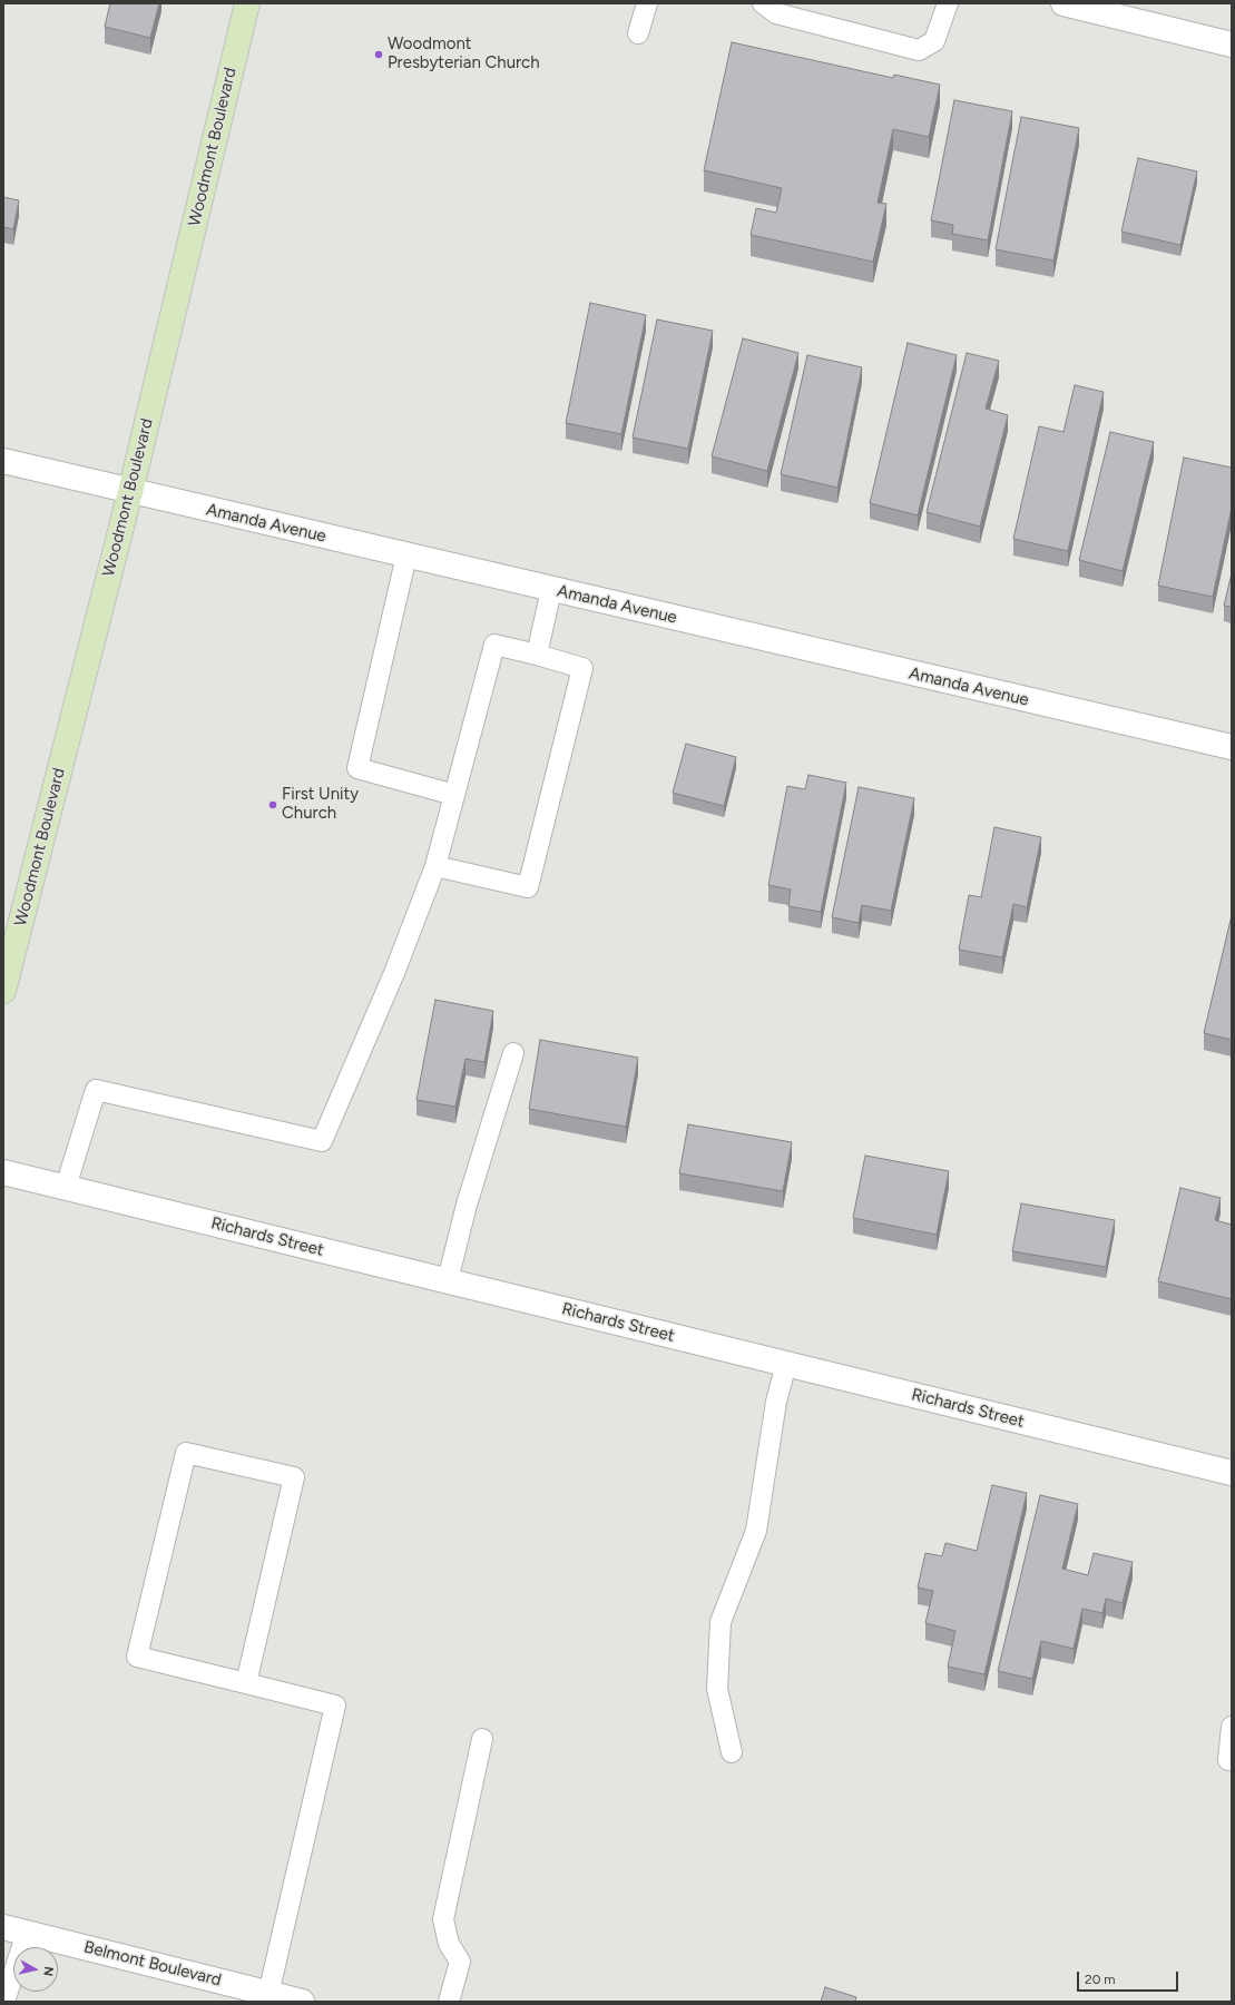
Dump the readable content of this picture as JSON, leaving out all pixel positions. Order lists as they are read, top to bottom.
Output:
{
  "streets": {
    "main road": ["Woodmont Boulevard"],
    "street": ["Amanda Avenue", "Richards Street", "Belmont Boulevard"]
  },
  "crossings": [
    ["Woodmont Boulevard", "Amanda Avenue"]
  ],
  "places": ["Woodmont Presbyterian Church", "First Unity Church"],
  "scale_bar": "20 m",
  "north": "right"
}
